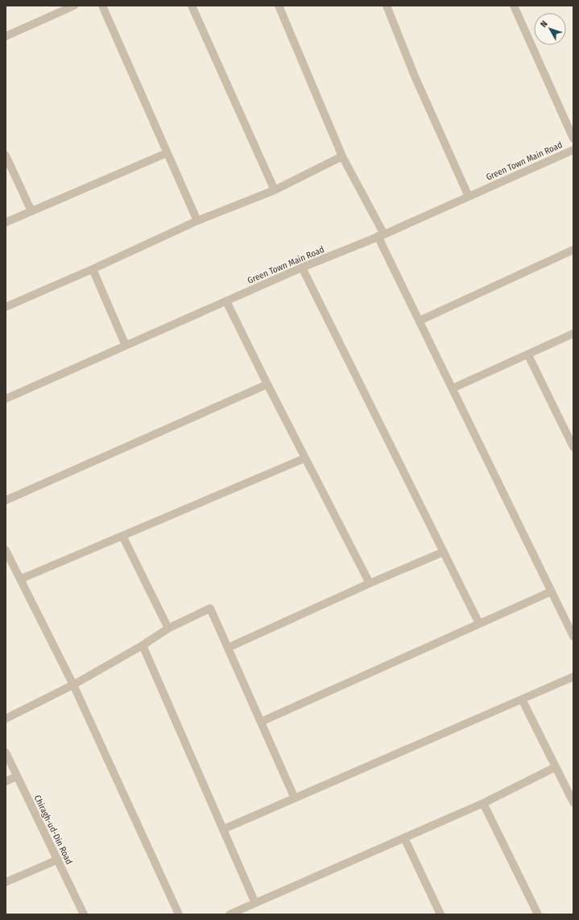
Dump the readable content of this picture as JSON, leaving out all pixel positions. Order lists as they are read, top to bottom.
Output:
{
  "streets": {
    "street": ["Green Town Main Road", "Chiragh-ud-Din Road"]
  },
  "north": "top left"
}
